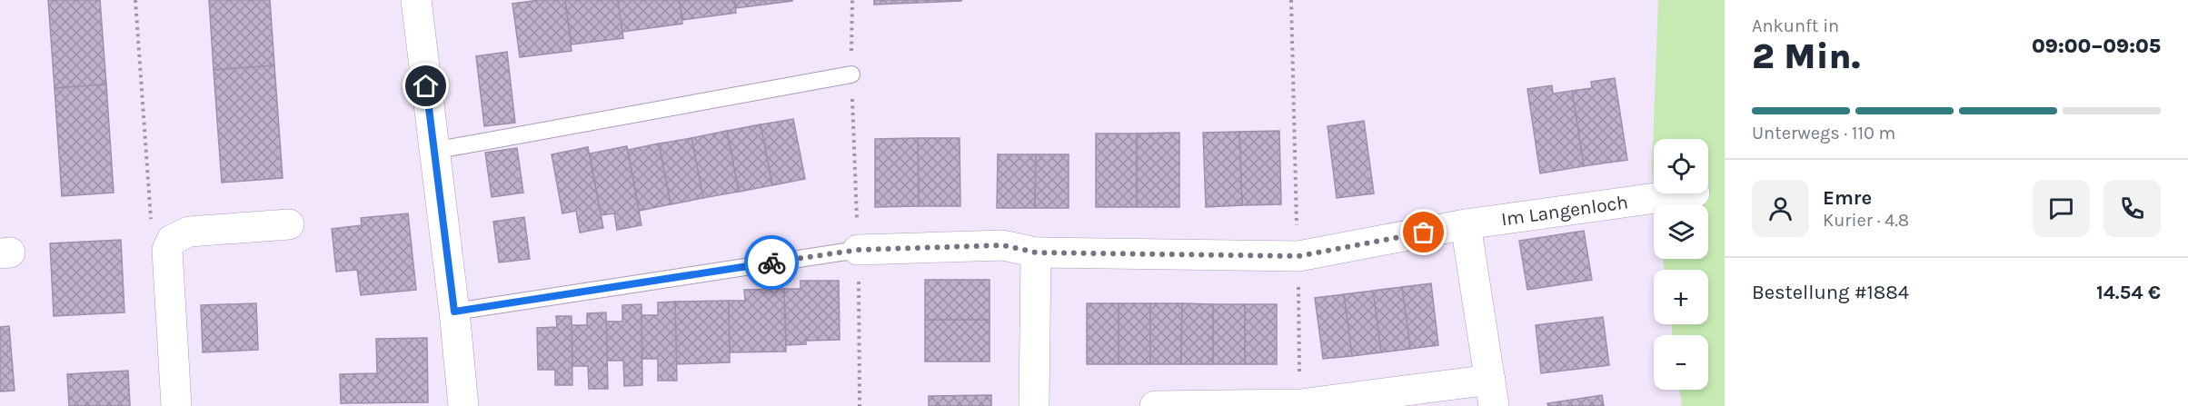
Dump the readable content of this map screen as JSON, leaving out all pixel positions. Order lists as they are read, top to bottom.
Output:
{
  "streets": {
    "street": ["Im Langenloch"]
  },
  "page": {
    "heading": ["2 Min.", "Ankunft in", "09:00–09:05"],
    "panel": [
      "Emre",
      "Kurier · 4.8",
      "Bestellung #1884",
      "14.54 €"
    ],
    "bar": "Unterwegs · 110 m",
    "map_buttons": ["+", "−"]
  }
}
